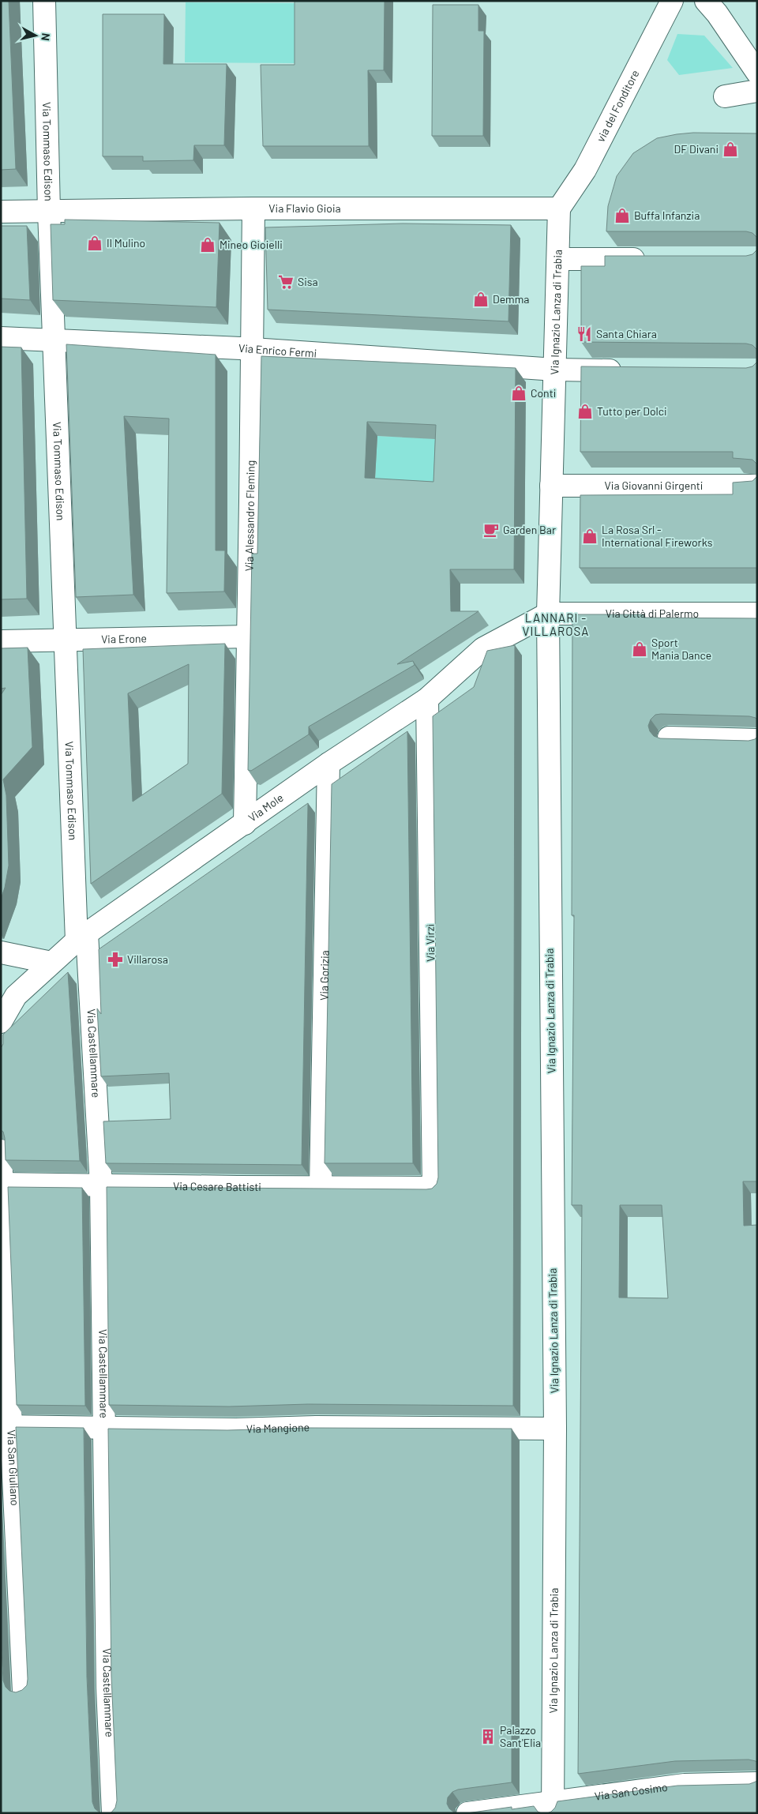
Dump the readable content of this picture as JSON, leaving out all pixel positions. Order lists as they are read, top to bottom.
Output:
{
  "streets": {
    "street": [
      "via del Fonditore",
      "Via Tommaso Edison",
      "Via Flavio Gioia",
      "Via Ignazio Lanza di Trabia",
      "Via Enrico Fermi",
      "Via Giovanni Girgenti",
      "Via Alessandro Fleming",
      "Via Città di Palermo",
      "Via Erone",
      "Via Mole",
      "Via Virzì",
      "Via Gorizia",
      "Via Castellammare",
      "Via Cesare Battisti",
      "Via Mangione",
      "Via San Giuliano",
      "Via San Cosimo"
    ]
  },
  "crossings": [
    ["via del Fonditore", "Via Flavio Gioia"],
    ["via del Fonditore", "Via Ignazio Lanza di Trabia"],
    ["Via Tommaso Edison", "Via Flavio Gioia"],
    ["Via Tommaso Edison", "Via Enrico Fermi"],
    ["Via Tommaso Edison", "Via Erone"],
    ["Via Tommaso Edison", "Via Mole"],
    ["Via Tommaso Edison", "Via Castellammare"],
    ["Via Flavio Gioia", "Via Ignazio Lanza di Trabia"],
    ["Via Flavio Gioia", "Via Alessandro Fleming"],
    ["Via Ignazio Lanza di Trabia", "Via Enrico Fermi"],
    ["Via Ignazio Lanza di Trabia", "Via Giovanni Girgenti"],
    ["Via Ignazio Lanza di Trabia", "Via Città di Palermo"],
    ["Via Ignazio Lanza di Trabia", "Via Mole"],
    ["Via Ignazio Lanza di Trabia", "Via Mangione"],
    ["Via Ignazio Lanza di Trabia", "Via San Cosimo"],
    ["Via Enrico Fermi", "Via Alessandro Fleming"],
    ["Via Alessandro Fleming", "Via Erone"],
    ["Via Alessandro Fleming", "Via Mole"],
    ["Via Città di Palermo", "Via Mole"],
    ["Via Mole", "Via Virzì"],
    ["Via Mole", "Via Gorizia"],
    ["Via Mole", "Via Castellammare"],
    ["Via Virzì", "Via Cesare Battisti"],
    ["Via Gorizia", "Via Cesare Battisti"],
    ["Via Castellammare", "Via Cesare Battisti"],
    ["Via Castellammare", "Via Mangione"],
    ["Via Cesare Battisti", "Via San Giuliano"],
    ["Via Mangione", "Via San Giuliano"]
  ],
  "districts": ["LANNARI - VILLAROSA"],
  "places": {
    "shop": [
      "DF Divani",
      "Buffa Infanzia",
      "Il Mulino",
      "Mineo Gioielli",
      "Demma",
      "Conti",
      "Tutto per Dolci",
      "La Rosa Srl - International Fireworks",
      "Sport Mania Dance"
    ],
    "supermarket": ["Sisa"],
    "restaurant": ["Santa Chiara"],
    "cafe": ["Garden Bar"],
    "pharmacy": ["Villarosa"],
    "building": ["Palazzo Sant'Elia"]
  },
  "north": "right"
}
